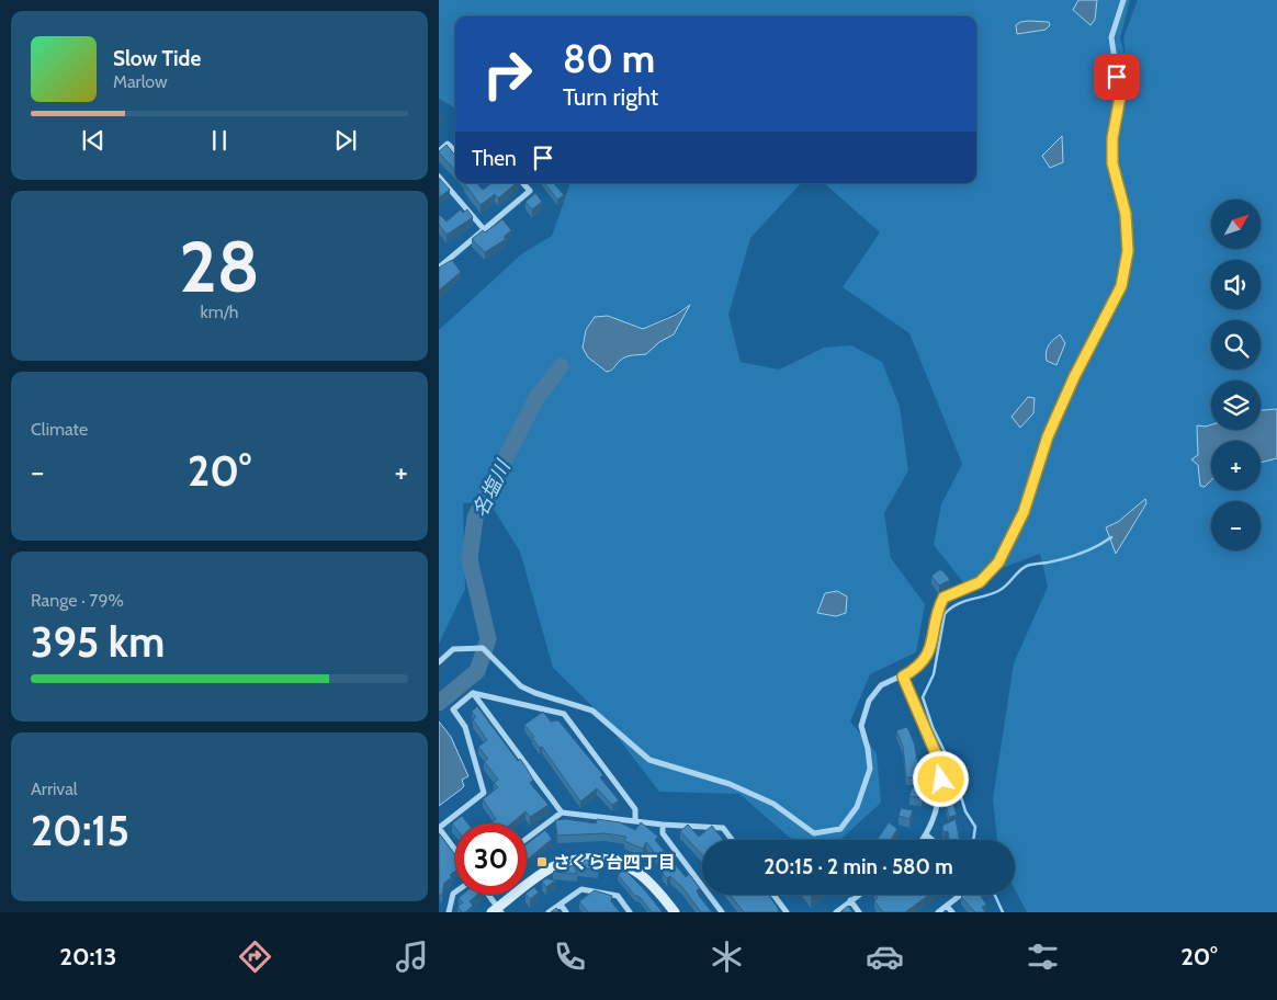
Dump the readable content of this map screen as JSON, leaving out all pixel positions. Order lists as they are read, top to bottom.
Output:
{
  "water": ["名塩川"],
  "places": {
    "transit": ["さくら台四丁目"]
  },
  "north": "top right",
  "page": {
    "turn": ["80 m", "Turn right"],
    "song": ["Slow Tide", "Marlow"],
    "then": "Then",
    "tile": [
      ["28", "km/h"],
      "Climate",
      ["Range · 79%", "395 km"],
      ["Arrival", "20:15"]
    ],
    "map_buttons": ["+", "−"],
    "heat": ["−", "20°", "+"],
    "limit": "30",
    "trip": "20:15 · 2 min · 580 m",
    "tabs": ["20:13", "20°"]
  }
}
